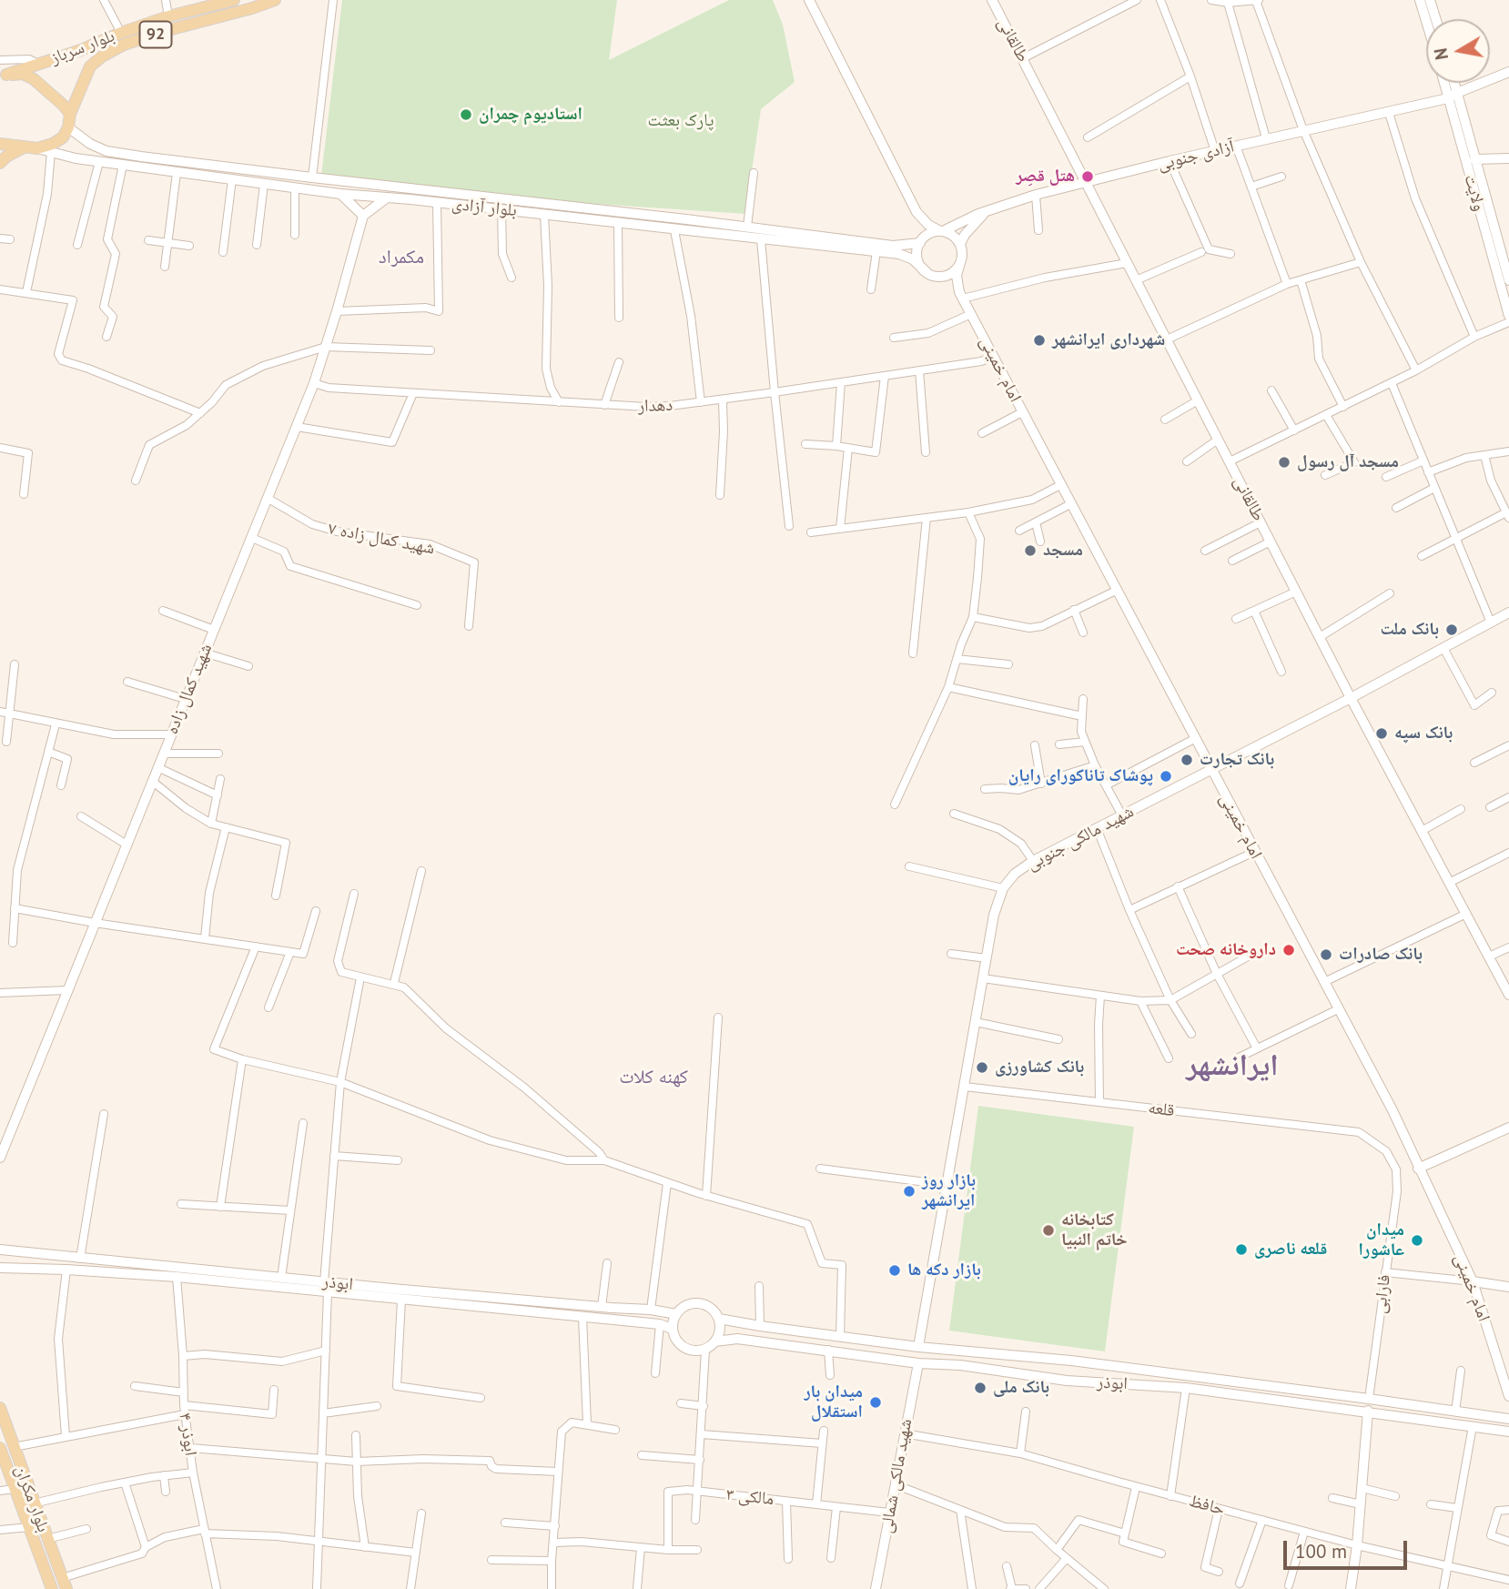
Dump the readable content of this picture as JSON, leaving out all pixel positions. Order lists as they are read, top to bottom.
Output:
{
  "streets": {
    "main road": [
      "92",
      "طالقانی",
      "بلوار سرباز",
      "آزادی جنوبی",
      "ولایت",
      "بلوار آزادی",
      "امام خمینی",
      "شهید کمال زاده",
      "شهید مالکی جنوبی",
      "ابوذر",
      "شهید مالکی شمالی",
      "بلوار مکران"
    ],
    "street": [
      "دهدار",
      "شهید کمال زاده ۷",
      "قلعه",
      "فارابی",
      "ابوذر ۴",
      "مالکی ۳",
      "حافظ"
    ]
  },
  "crossings": [
    ["92", "بلوار سرباز"],
    ["92", "بلوار آزادی"],
    ["طالقانی", "آزادی جنوبی"],
    ["طالقانی", "شهید مالکی جنوبی"],
    ["آزادی جنوبی", "ولایت"],
    ["آزادی جنوبی", "بلوار آزادی"],
    ["آزادی جنوبی", "امام خمینی"],
    ["بلوار آزادی", "امام خمینی"],
    ["امام خمینی", "دهدار"],
    ["امام خمینی", "شهید مالکی جنوبی"],
    ["دهدار", "شهید کمال زاده"],
    ["شهید کمال زاده ۷", "شهید کمال زاده"],
    ["شهید مالکی جنوبی", "قلعه"],
    ["شهید مالکی جنوبی", "ابوذر"],
    ["قلعه", "فارابی"],
    ["ابوذر", "فارابی"],
    ["ابوذر", "ابوذر ۴"],
    ["ابوذر", "شهید مالکی شمالی"],
    ["شهید مالکی شمالی", "مالکی ۳"],
    ["شهید مالکی شمالی", "حافظ"]
  ],
  "districts": ["مکمراد", "ایرانشهر", "کهنه کلات"],
  "parks": ["پارک بعثت"],
  "places": [
    "استادیوم چمران",
    "هتل قصِر",
    "شهرداری ایرانشهر",
    "مسجد آل رسول",
    "مسجد",
    "بانک ملت",
    "بانک سپه",
    "بانک تجارت",
    "پوشاک تاناکورای رایان",
    "داروخانه صحت",
    "بانک صادرات",
    "بانک کشاورزی",
    "بازار روز ایرانشهر",
    "کتابخانه خاتم النبیا",
    "میدان عاشورا",
    "قلعه ناصری",
    "بازار دکه ها",
    "بانک ملی",
    "میدان بار استقلال"
  ],
  "scale_bar": "100 m",
  "north": "left"
}
